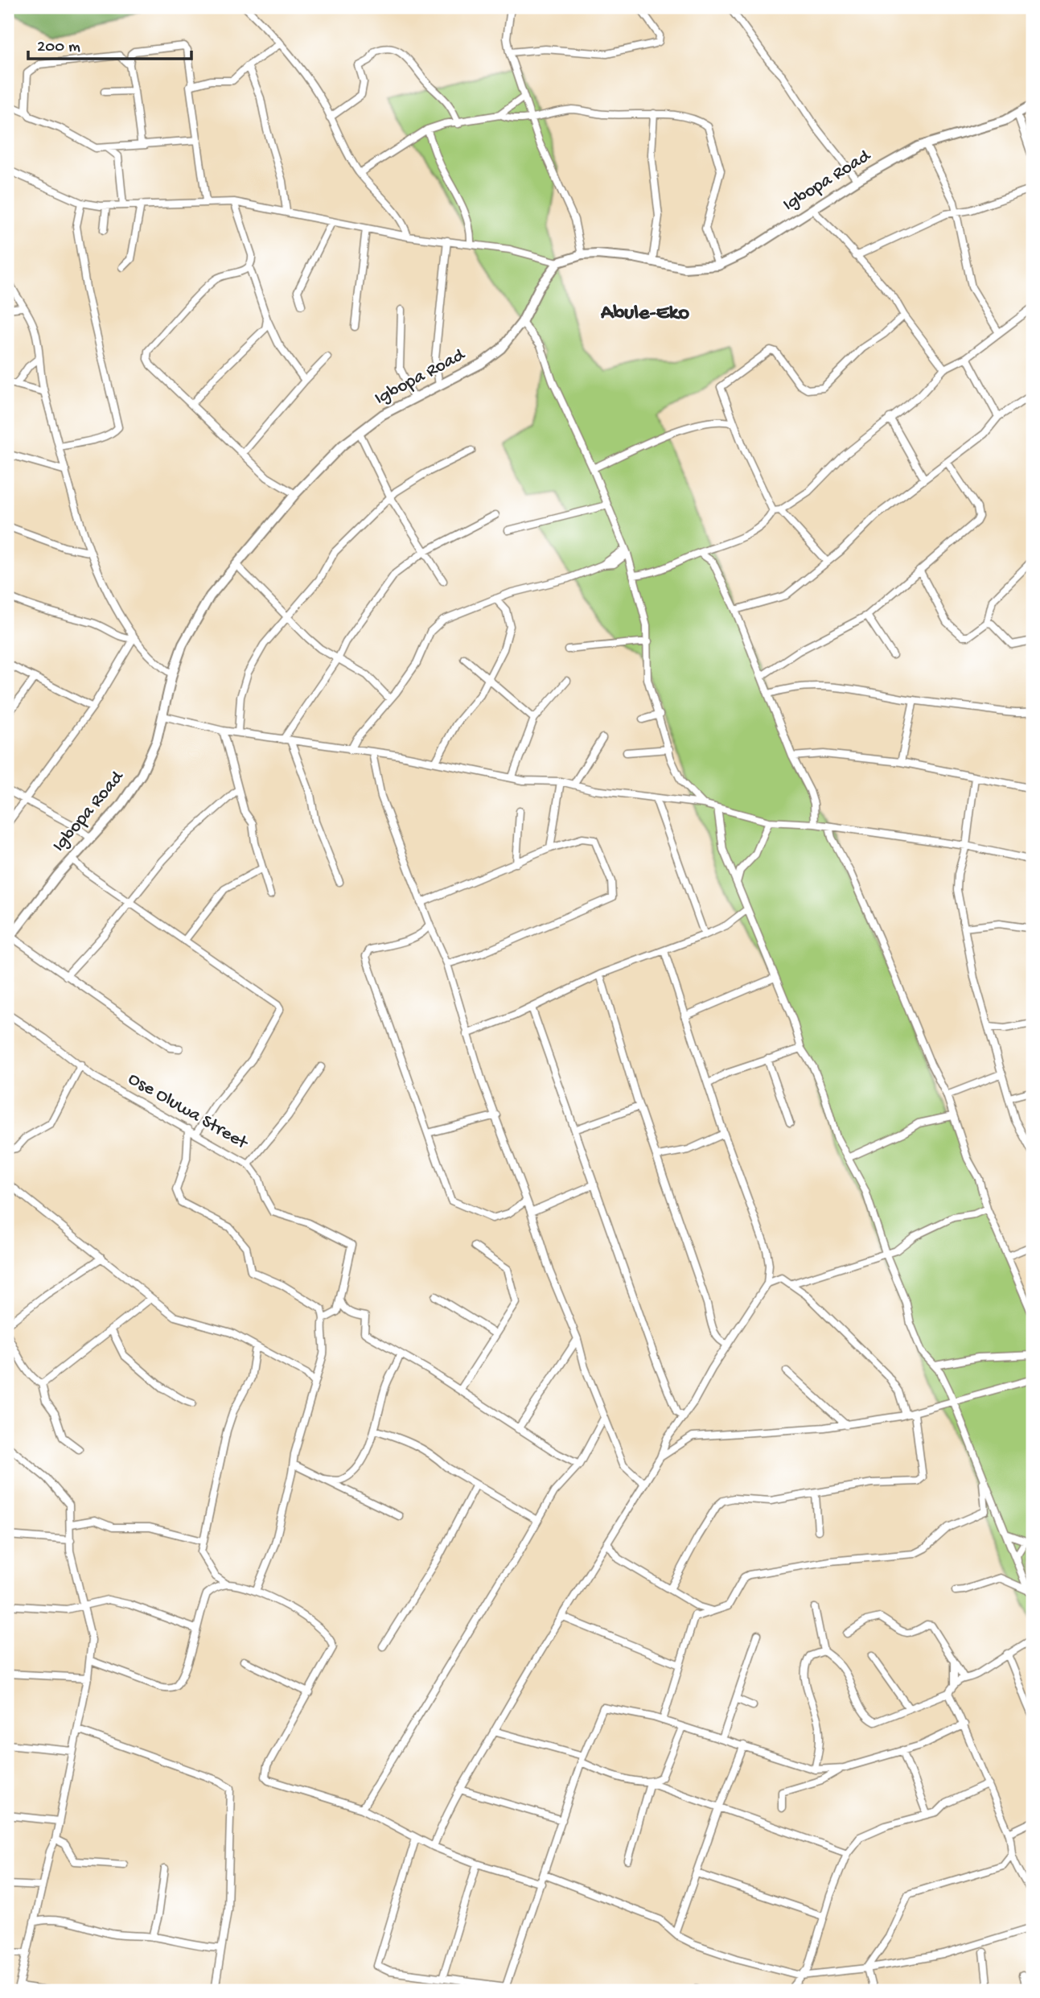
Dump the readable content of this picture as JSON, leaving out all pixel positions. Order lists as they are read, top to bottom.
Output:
{
  "streets": {
    "street": ["Igbopa Road", "Ose Oluwa Street"]
  },
  "districts": ["Abule-Eko"],
  "scale_bar": "200 m"
}
